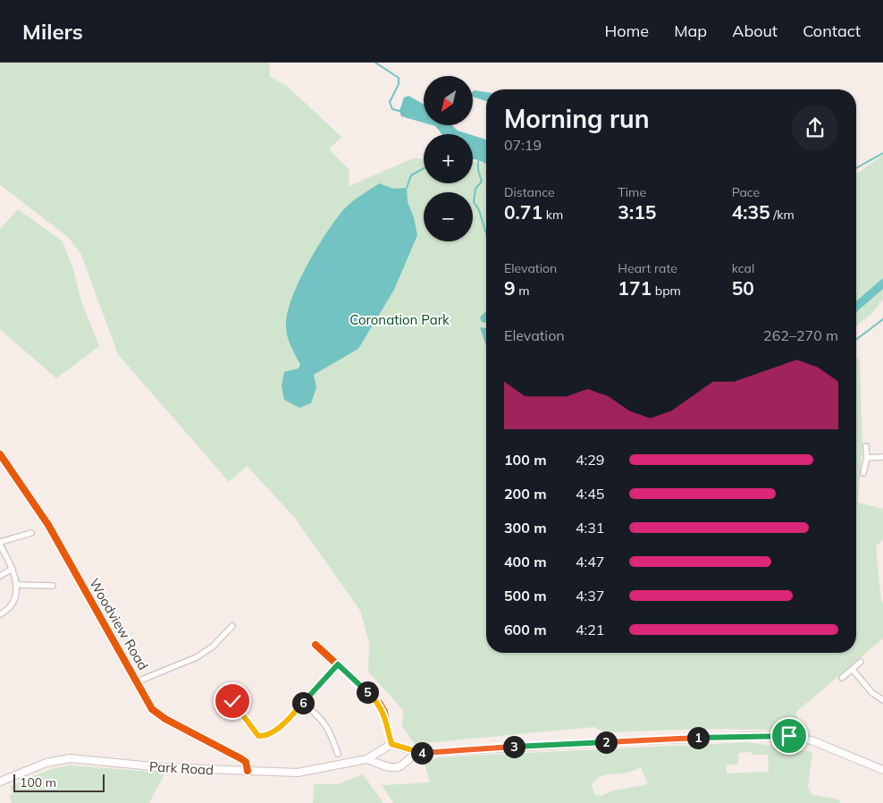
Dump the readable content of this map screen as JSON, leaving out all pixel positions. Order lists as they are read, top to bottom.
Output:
{
  "streets": {
    "main road": ["Park Road"],
    "street": ["Woodview Road"]
  },
  "crossings": [
    ["Woodview Road", "Park Road"]
  ],
  "parks": ["Coronation Park"],
  "scale_bar": "100 m",
  "north": "bottom left",
  "page": {
    "header": "Milers",
    "nav": [
      "Home",
      "Map",
      "About",
      "Contact"
    ],
    "map_buttons": ["+", "−"],
    "heading": ["Morning run", "07:19"],
    "stats": [
      ["Distance", "0.71 km"],
      ["Time", "3:15"],
      ["Pace", "4:35 /km"],
      ["Elevation", "9 m"],
      ["Heart rate", "171 bpm"],
      ["kcal", "50"]
    ],
    "chart": ["Elevation", "262–270 m"],
    "list": [
      {
        "name": "100 m",
        "note": "4:29"
      },
      {
        "name": "200 m",
        "note": "4:45"
      },
      {
        "name": "300 m",
        "note": "4:31"
      },
      {
        "name": "400 m",
        "note": "4:47"
      },
      {
        "name": "500 m",
        "note": "4:37"
      },
      {
        "name": "600 m",
        "note": "4:21"
      }
    ],
    "pins": [
      "5",
      "6",
      "1",
      "2",
      "3",
      "4"
    ],
    "scale": "100 m"
  }
}
